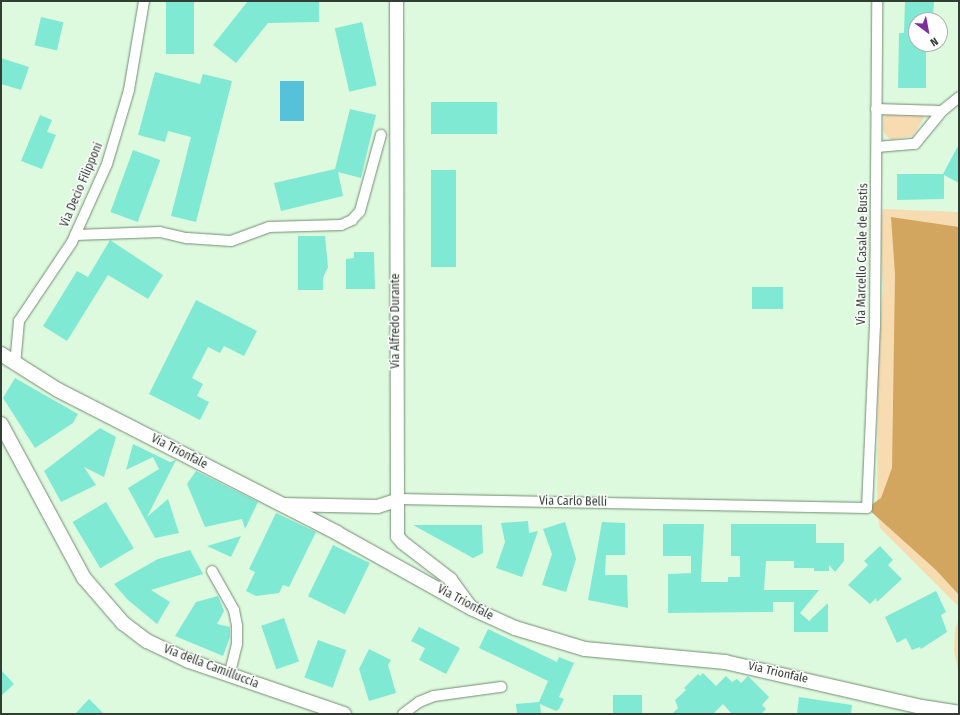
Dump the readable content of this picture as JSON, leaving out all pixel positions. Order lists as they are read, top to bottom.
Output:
{
  "streets": {
    "main road": ["Via Trionfale", "Via della Camilluccia"],
    "street": [
      "Via Decio Filipponi",
      "Via Marcello Casale de Bustis",
      "Via Alfredo Durante",
      "Via Carlo Belli"
    ]
  },
  "crossings": [
    ["Via Decio Filipponi", "Via Trionfale"],
    ["Via Marcello Casale de Bustis", "Via Carlo Belli"],
    ["Via Alfredo Durante", "Via Trionfale"],
    ["Via Alfredo Durante", "Via Carlo Belli"],
    ["Via Trionfale", "Via Carlo Belli"]
  ],
  "north": "bottom right"
}
